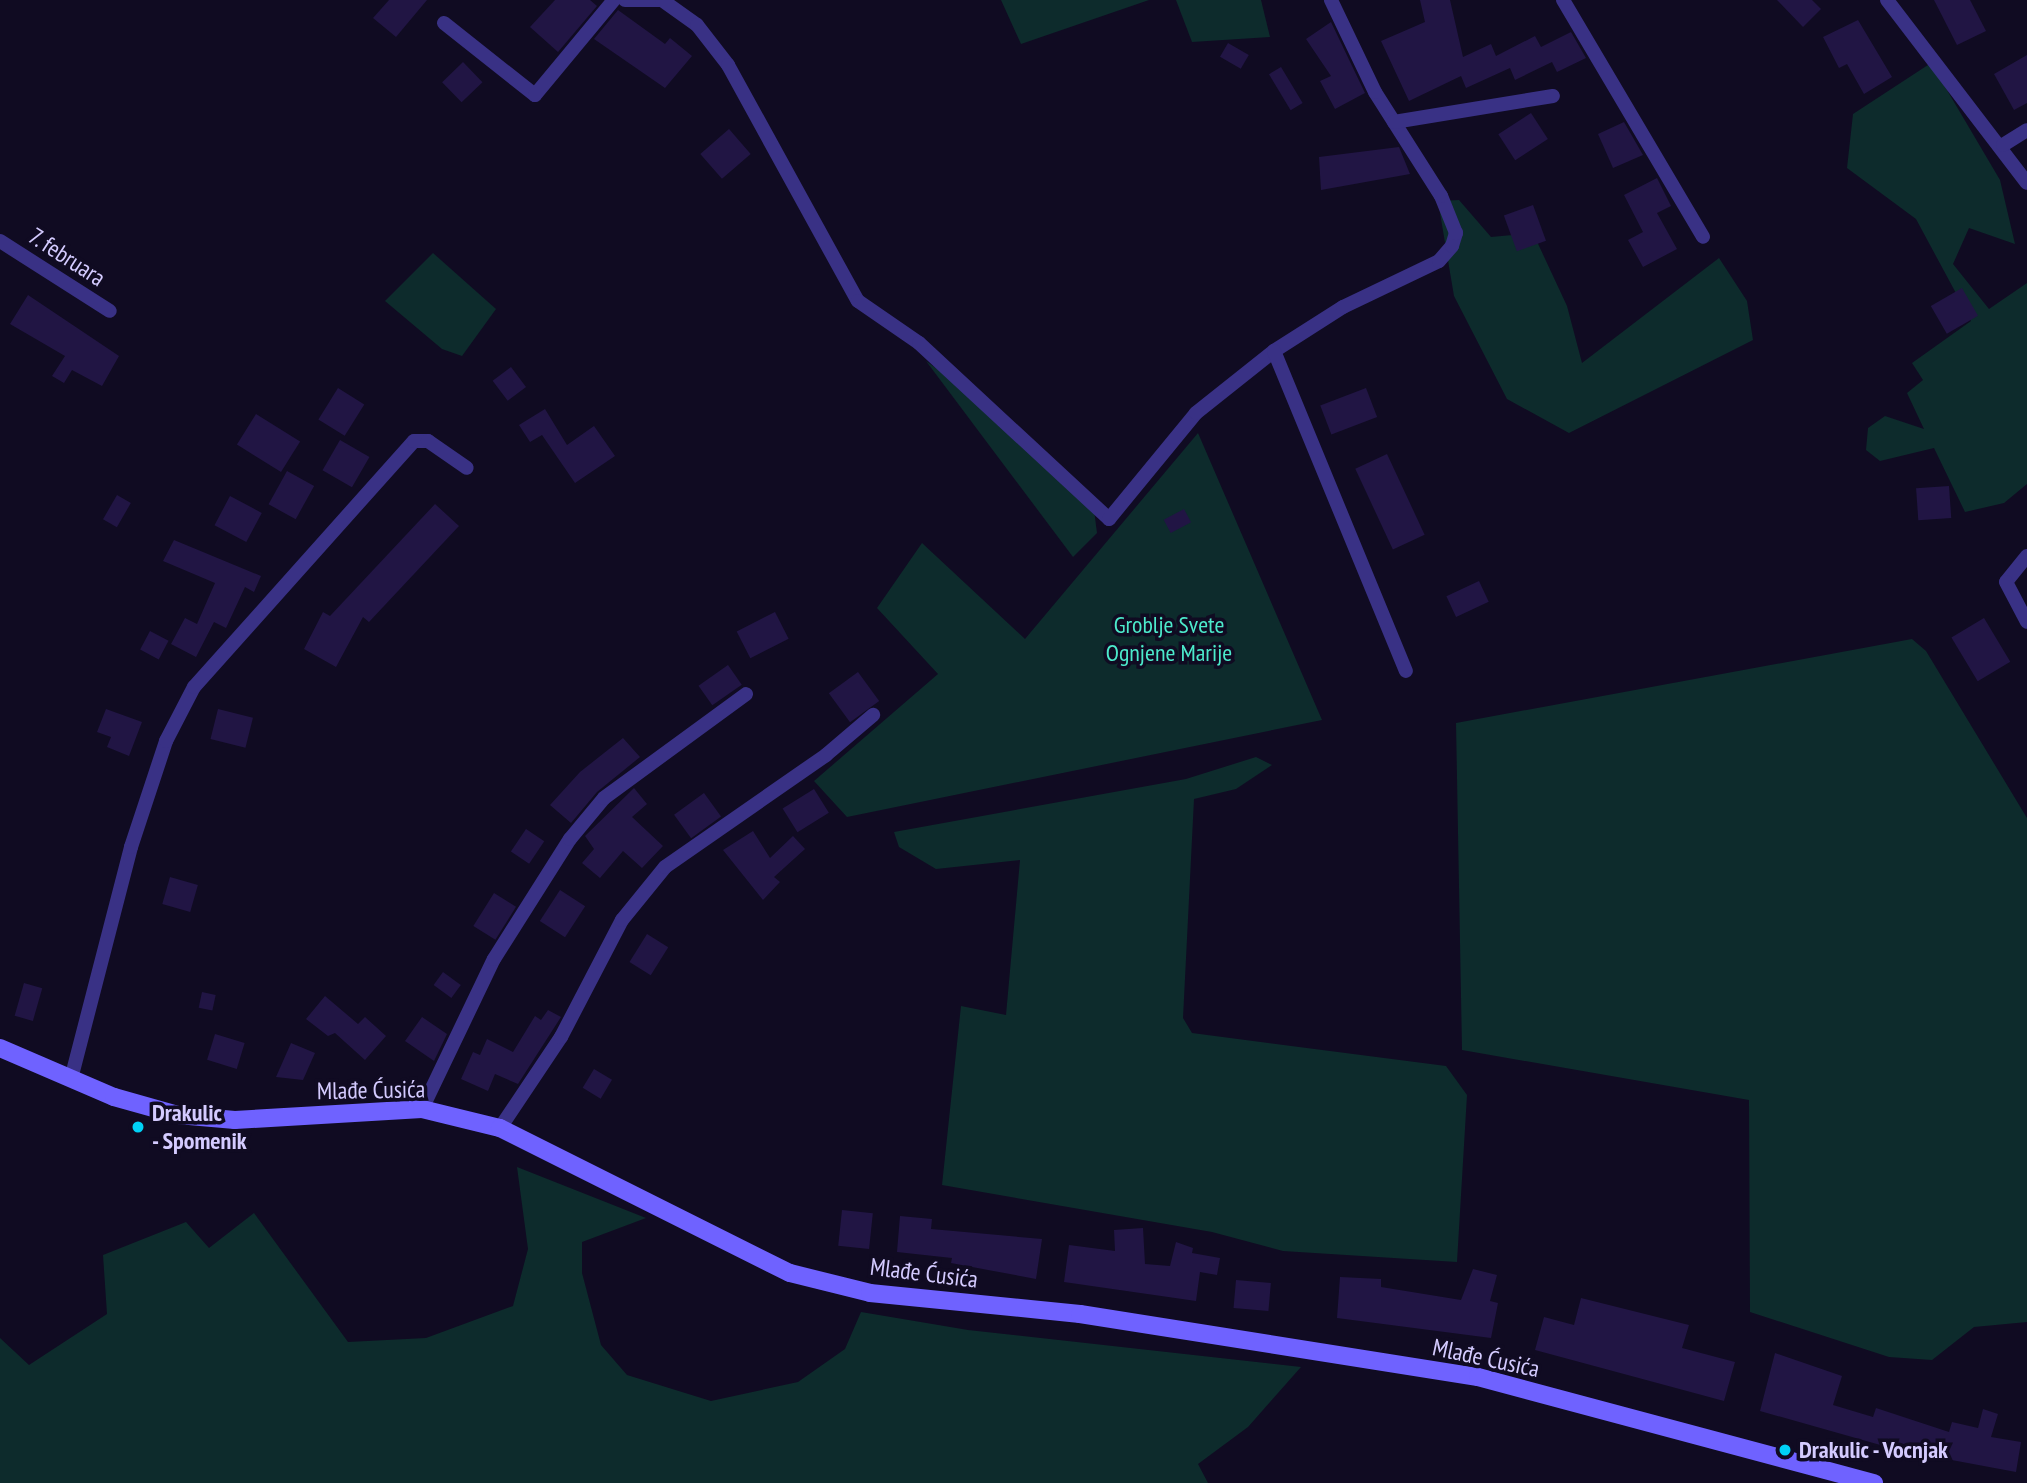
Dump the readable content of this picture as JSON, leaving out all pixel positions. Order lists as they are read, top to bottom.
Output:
{
  "streets": {
    "street": ["7. februara", "Mlađe Ćusića"]
  },
  "parks": ["Groblje Svete Ognjene Marije"],
  "places": ["Drakulic - Spomenik", "Drakulic - Vocnjak"]
}
